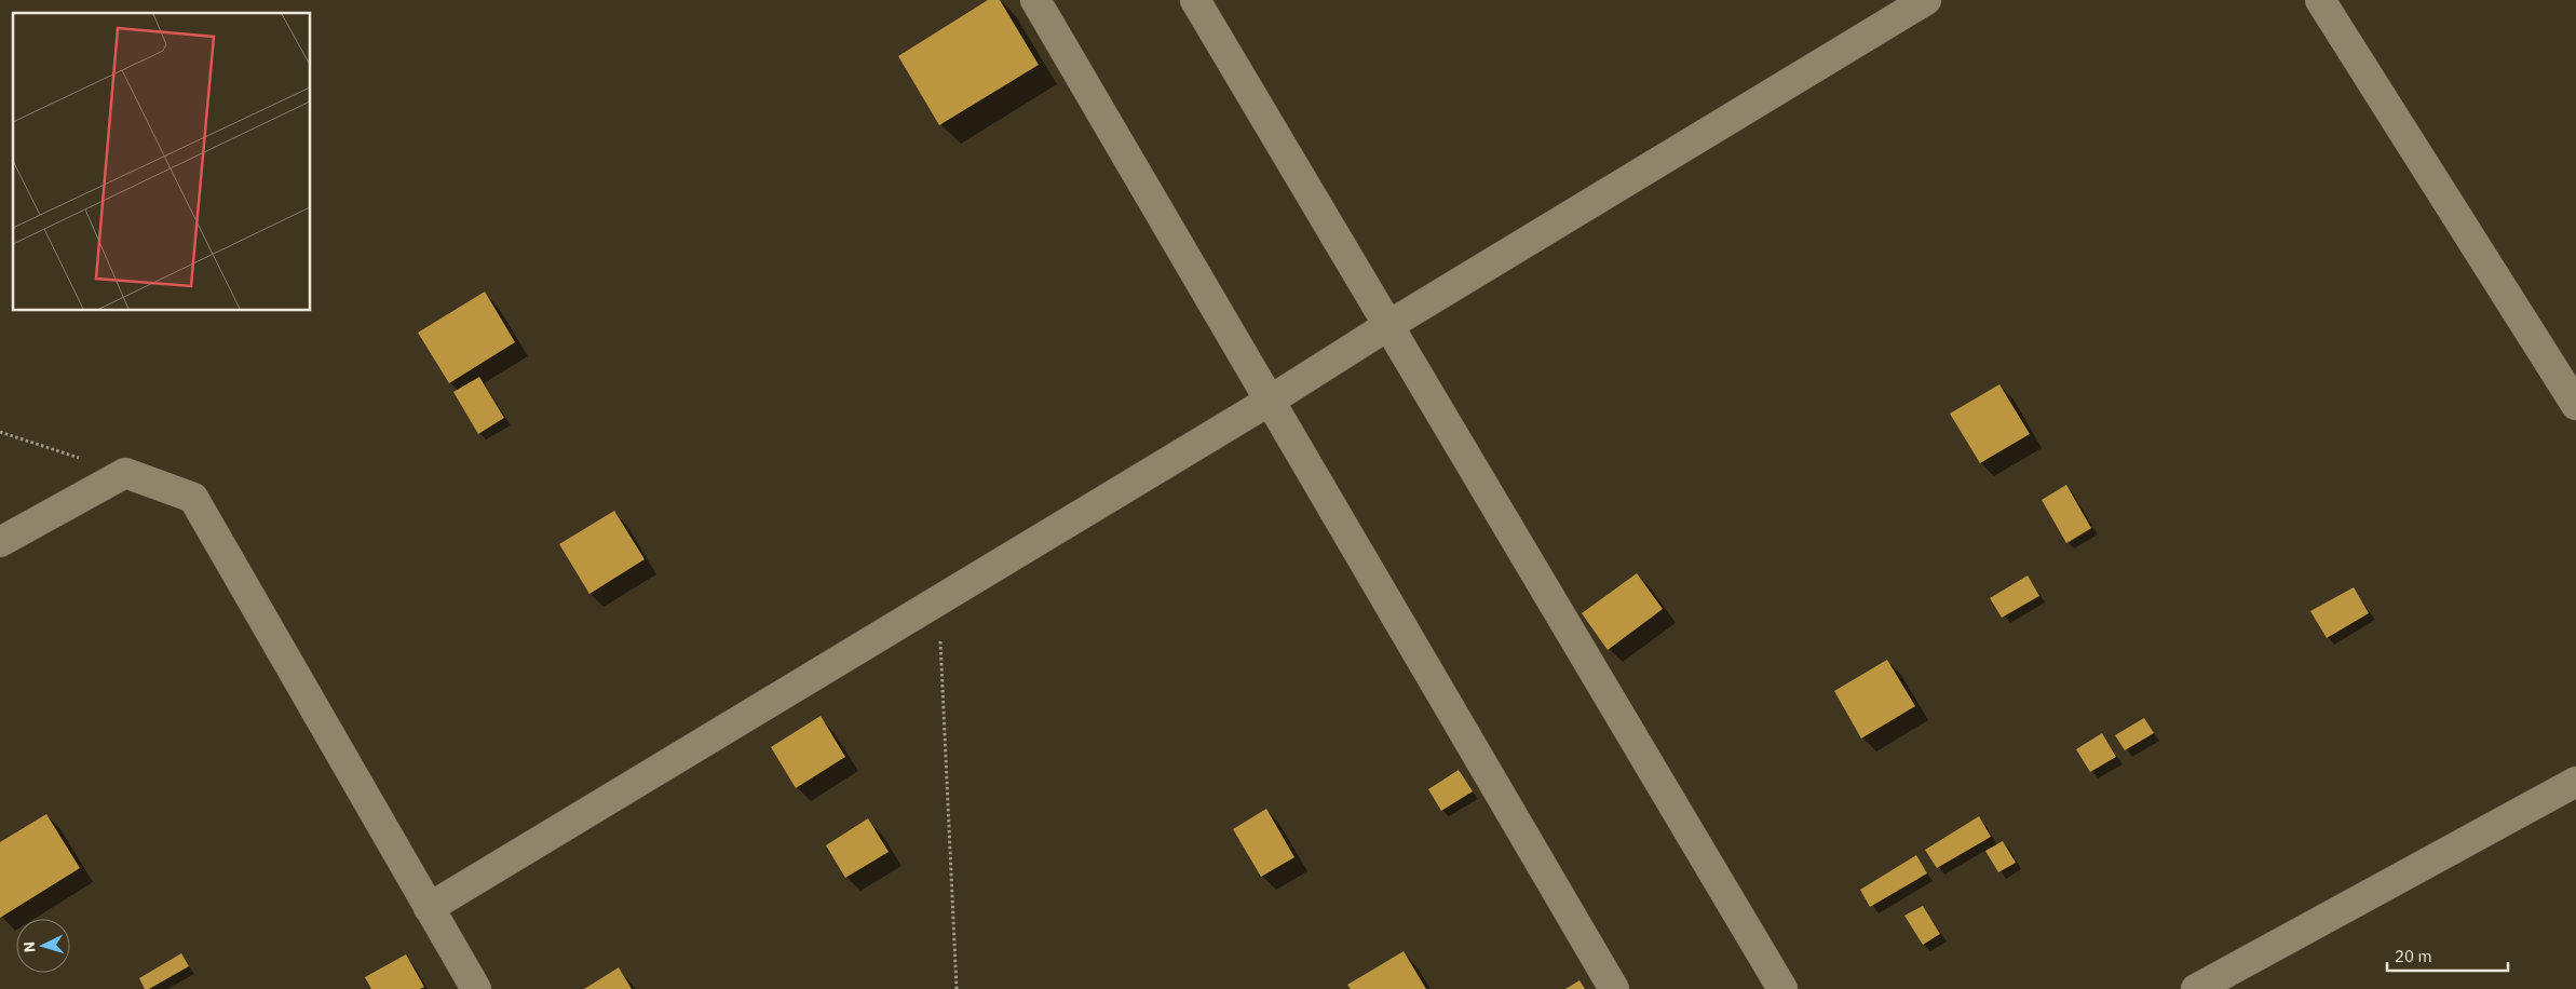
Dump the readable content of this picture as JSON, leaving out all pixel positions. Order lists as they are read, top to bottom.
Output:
{
  "scale_bar": "20 m",
  "north": "left"
}
